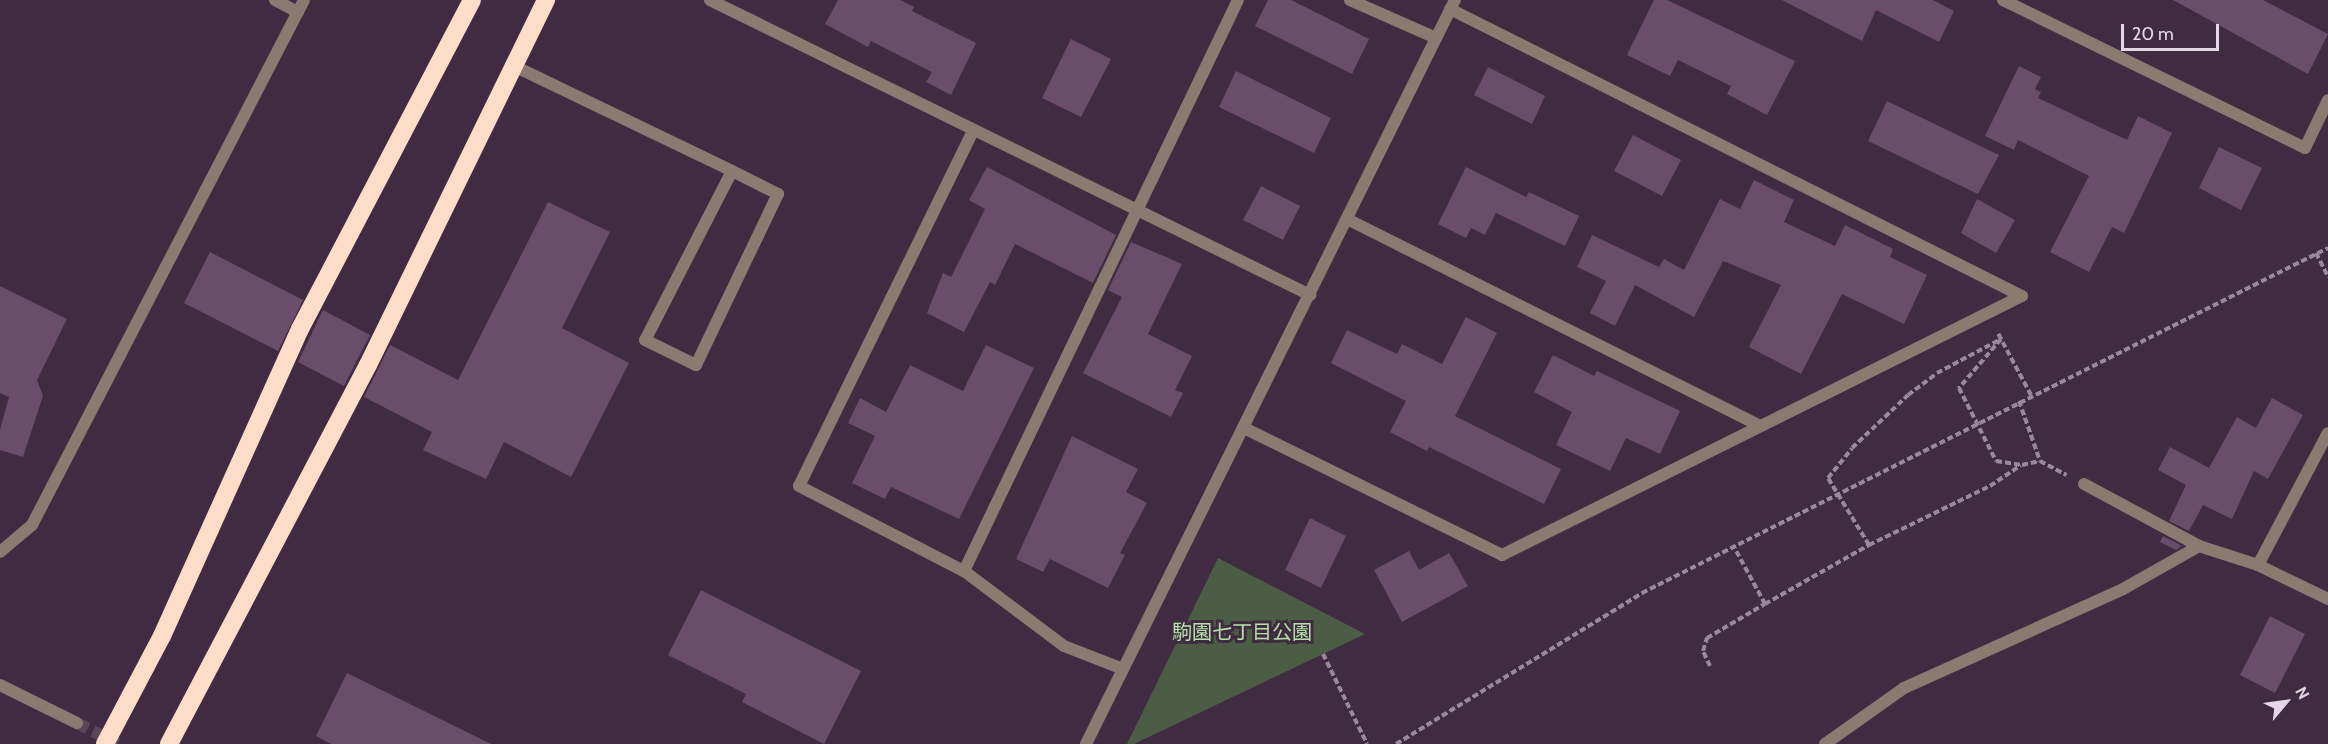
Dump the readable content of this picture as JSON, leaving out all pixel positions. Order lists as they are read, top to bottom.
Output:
{
  "parks": ["駒園七丁目公園"],
  "scale_bar": "20 m",
  "north": "top right"
}
